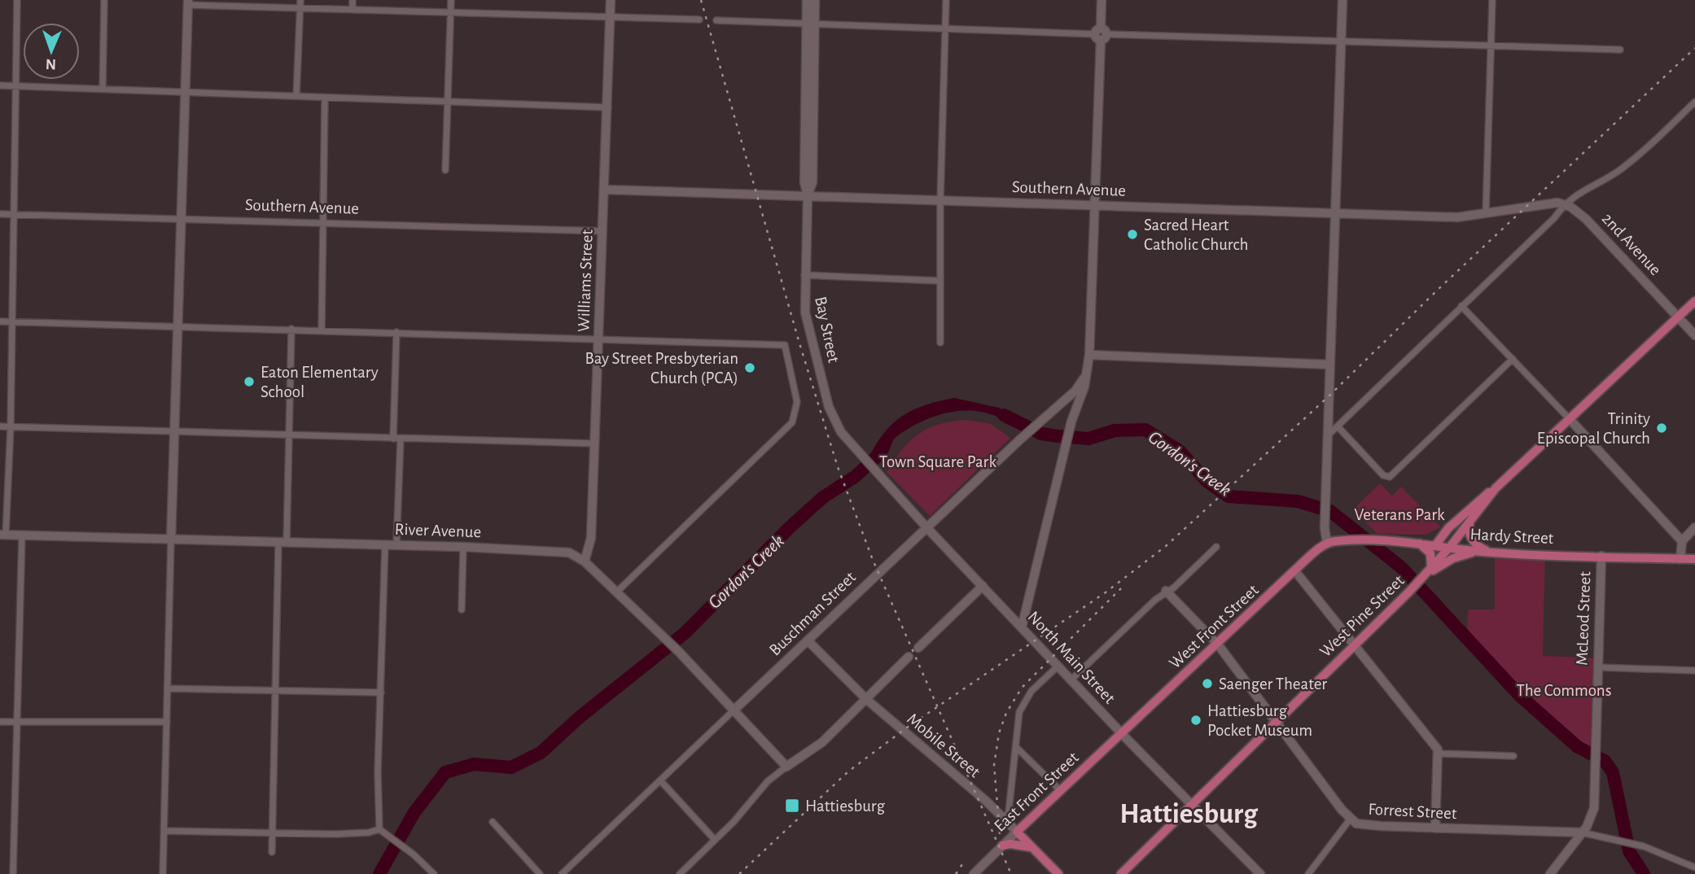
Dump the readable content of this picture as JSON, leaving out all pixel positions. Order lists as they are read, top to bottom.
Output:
{
  "streets": {
    "main road": [
      "Hardy Street",
      "West Pine Street",
      "West Front Street",
      "Mobile Street",
      "East Front Street"
    ],
    "street": [
      "Southern Avenue",
      "2nd Avenue",
      "Williams Street",
      "Bay Street",
      "River Avenue",
      "Buschman Street",
      "McLeod Street",
      "North Main Street",
      "Forrest Street"
    ]
  },
  "crossings": [
    ["Southern Avenue", "2nd Avenue"],
    ["Southern Avenue", "Williams Street"],
    ["Southern Avenue", "Bay Street"],
    ["2nd Avenue", "West Pine Street"],
    ["Williams Street", "River Avenue"],
    ["Bay Street", "North Main Street"],
    ["River Avenue", "Buschman Street"],
    ["Hardy Street", "West Pine Street"],
    ["Hardy Street", "McLeod Street"],
    ["Hardy Street", "West Front Street"],
    ["Buschman Street", "North Main Street"],
    ["Buschman Street", "Mobile Street"],
    ["West Pine Street", "North Main Street"],
    ["West Pine Street", "Forrest Street"],
    ["McLeod Street", "Forrest Street"],
    ["West Front Street", "North Main Street"],
    ["West Front Street", "East Front Street"],
    ["West Front Street", "Forrest Street"],
    ["North Main Street", "East Front Street"],
    ["Mobile Street", "East Front Street"]
  ],
  "districts": ["Hattiesburg"],
  "water": ["Gordon's Creek"],
  "parks": ["Town Square Park", "Veterans Park", "The Commons"],
  "places": {
    "other": [
      "Sacred Heart Catholic Church",
      "Bay Street Presbyterian Church (PCA)",
      "Eaton Elementary School",
      "Trinity Episcopal Church",
      "Saenger Theater",
      "Hattiesburg Pocket Museum"
    ],
    "transit": ["Hattiesburg"]
  },
  "north": "bottom"
}
